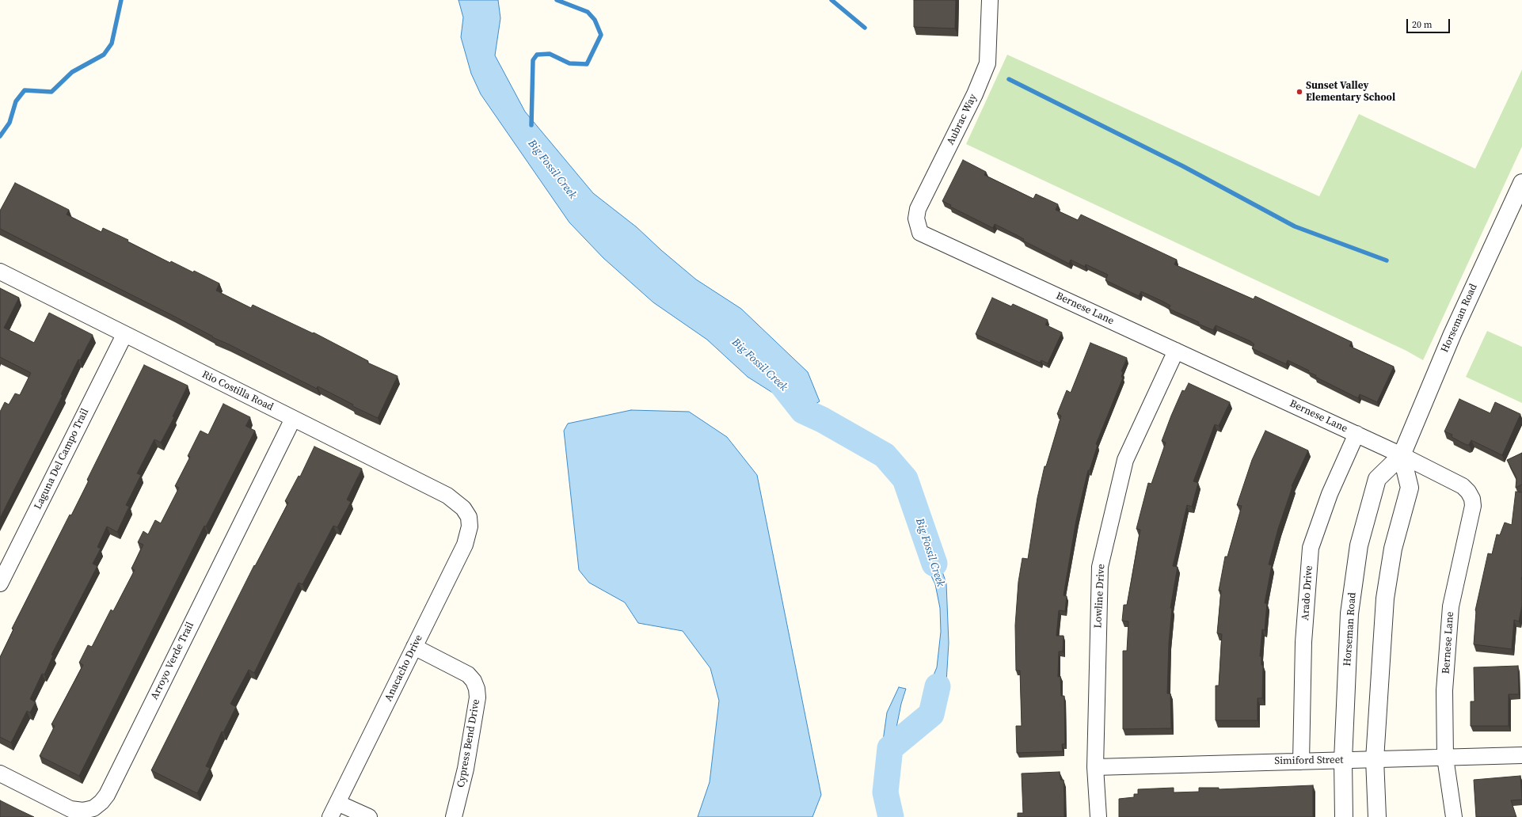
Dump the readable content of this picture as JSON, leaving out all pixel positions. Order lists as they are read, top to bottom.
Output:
{
  "streets": {
    "street": [
      "Aubrac Way",
      "Bernese Lane",
      "Horseman Road",
      "Rio Costilla Road",
      "Laguna Del Campo Trail",
      "Arado Drive",
      "Lowline Drive",
      "Arroyo Verde Trail",
      "Anacacho Drive",
      "Cypress Bend Drive",
      "Simiford Street"
    ]
  },
  "crossings": [
    ["Aubrac Way", "Bernese Lane"],
    ["Bernese Lane", "Horseman Road"],
    ["Bernese Lane", "Arado Drive"],
    ["Bernese Lane", "Lowline Drive"],
    ["Bernese Lane", "Simiford Street"],
    ["Horseman Road", "Simiford Street"],
    ["Rio Costilla Road", "Laguna Del Campo Trail"],
    ["Rio Costilla Road", "Arroyo Verde Trail"],
    ["Rio Costilla Road", "Anacacho Drive"],
    ["Arado Drive", "Simiford Street"],
    ["Lowline Drive", "Simiford Street"],
    ["Anacacho Drive", "Cypress Bend Drive"]
  ],
  "water": ["Big Fossil Creek"],
  "places": ["Sunset Valley Elementary School"],
  "scale_bar": "20 m"
}
